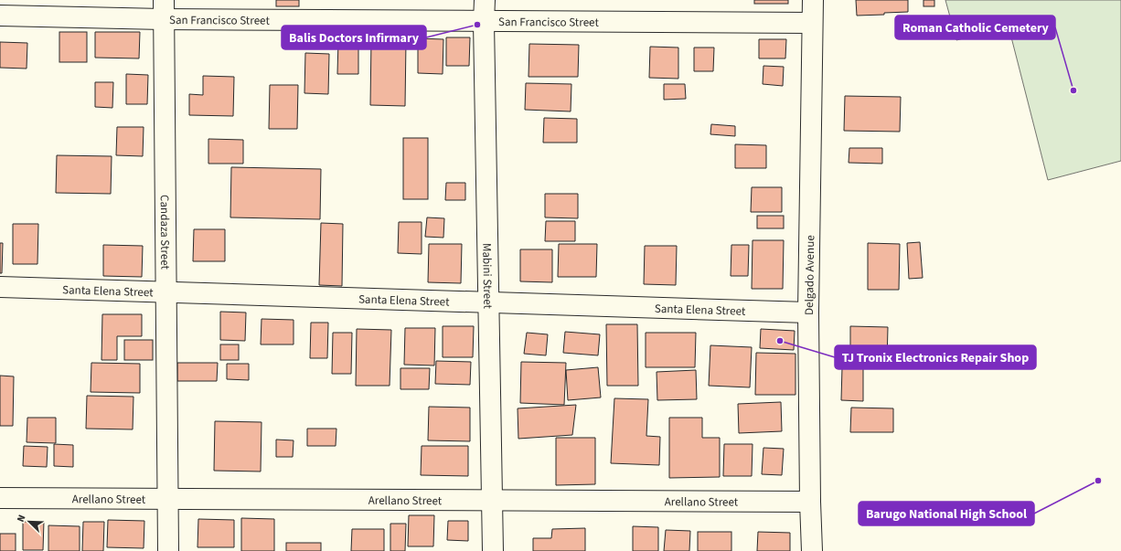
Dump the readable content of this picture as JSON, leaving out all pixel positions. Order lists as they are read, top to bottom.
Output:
{
  "streets": {
    "street": [
      "San Francisco Street",
      "Candaza Street",
      "Mabini Street",
      "Delgado Avenue",
      "Santa Elena Street",
      "Arellano Street"
    ]
  },
  "crossings": [
    ["San Francisco Street", "Candaza Street"],
    ["San Francisco Street", "Mabini Street"],
    ["San Francisco Street", "Delgado Avenue"],
    ["Candaza Street", "Santa Elena Street"],
    ["Candaza Street", "Arellano Street"],
    ["Mabini Street", "Santa Elena Street"],
    ["Mabini Street", "Arellano Street"],
    ["Delgado Avenue", "Santa Elena Street"],
    ["Delgado Avenue", "Arellano Street"]
  ],
  "places": [
    "Balis Doctors Infirmary",
    "Roman Catholic Cemetery",
    "TJ Tronix Electronics Repair Shop",
    "Barugo National High School"
  ],
  "north": "top left"
}
